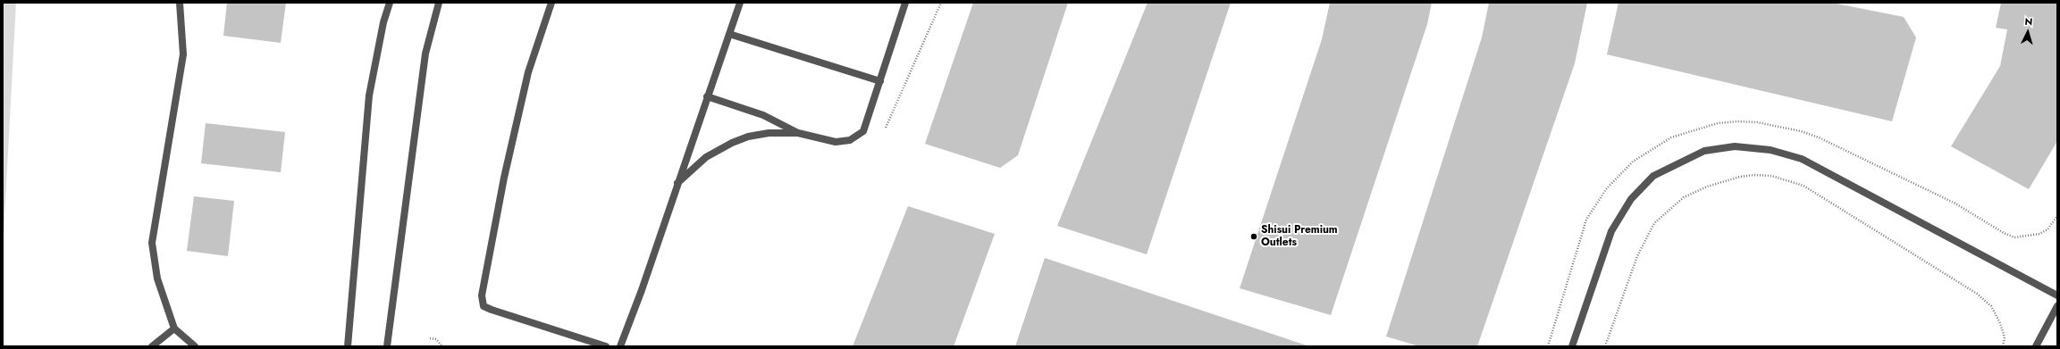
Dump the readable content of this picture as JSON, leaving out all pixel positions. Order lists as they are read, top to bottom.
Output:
{
  "places": ["Shisui Premium Outlets"],
  "north": "top"
}
